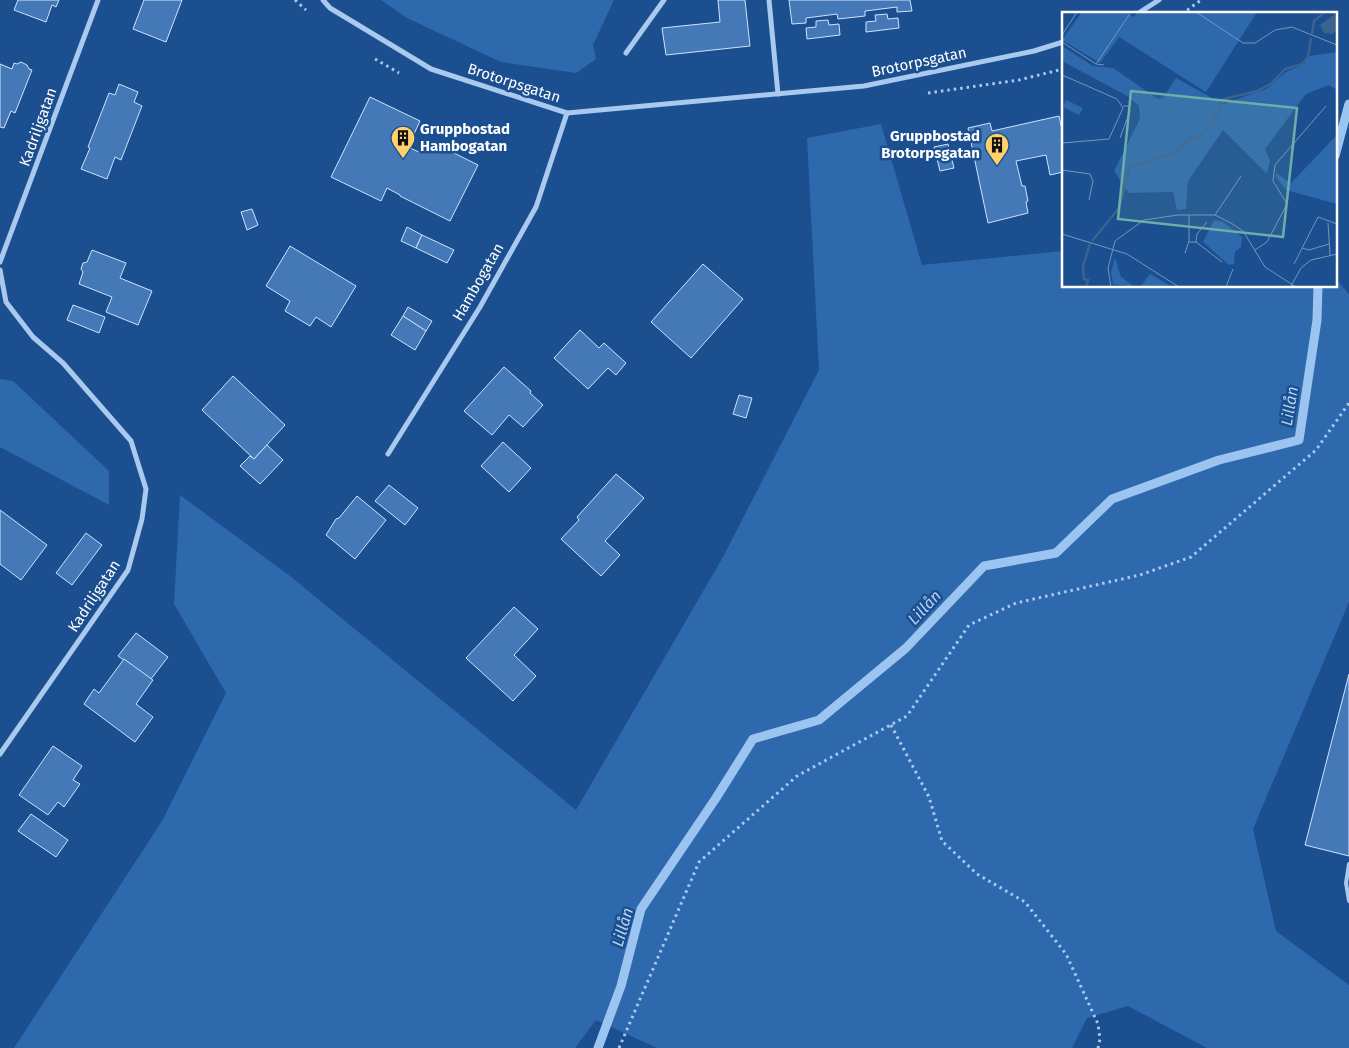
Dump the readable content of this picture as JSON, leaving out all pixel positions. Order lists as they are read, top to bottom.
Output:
{
  "streets": {
    "street": ["Brotorpsgatan", "Kadriljgatan", "Hambogatan"]
  },
  "crossings": [
    ["Brotorpsgatan", "Hambogatan"]
  ],
  "water": ["Lillån"],
  "places": {
    "building": ["Gruppbostad Hambogatan", "Gruppbostad Brotorpsgatan"]
  }
}
